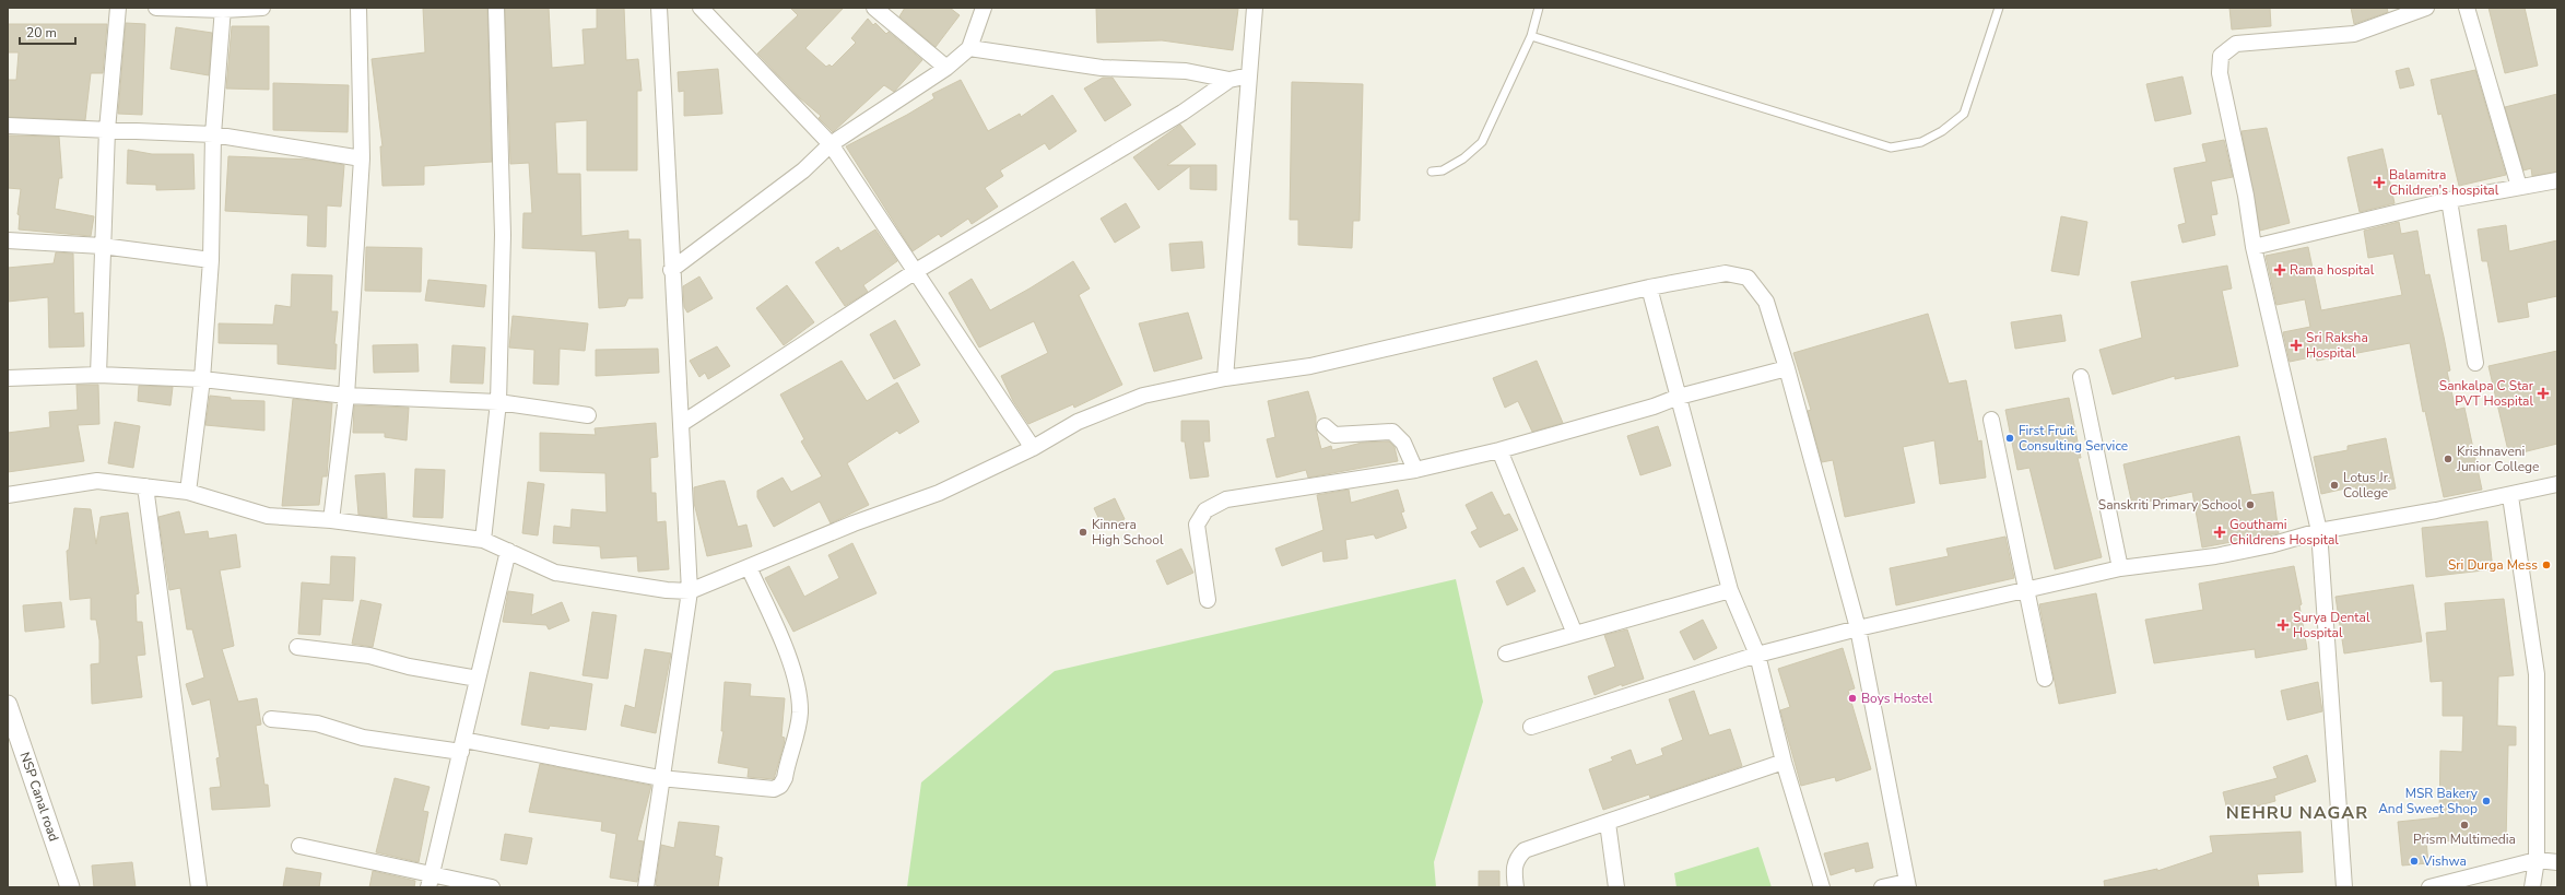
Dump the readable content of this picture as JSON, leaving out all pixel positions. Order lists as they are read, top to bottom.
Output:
{
  "streets": {
    "street": ["NSP Canal road"]
  },
  "districts": ["NEHRU NAGAR"],
  "places": {
    "health": [
      "Balamitra Children's hospital",
      "Rama hospital",
      "Sri Raksha Hospital",
      "Sankalpa C Star PVT Hospital",
      "Gouthami Childrens Hospital",
      "Surya Dental Hospital"
    ],
    "other": [
      "First Fruit Consulting Service",
      "Krishnaveni Junior College",
      "Lotus Jr. College",
      "Sanskriti Primary School",
      "Kinnera High School",
      "Sri Durga Mess",
      "Boys Hostel",
      "MSR Bakery And Sweet Shop",
      "Prism Multimedia",
      "Vishwa"
    ]
  },
  "scale_bar": "20 m"
}
